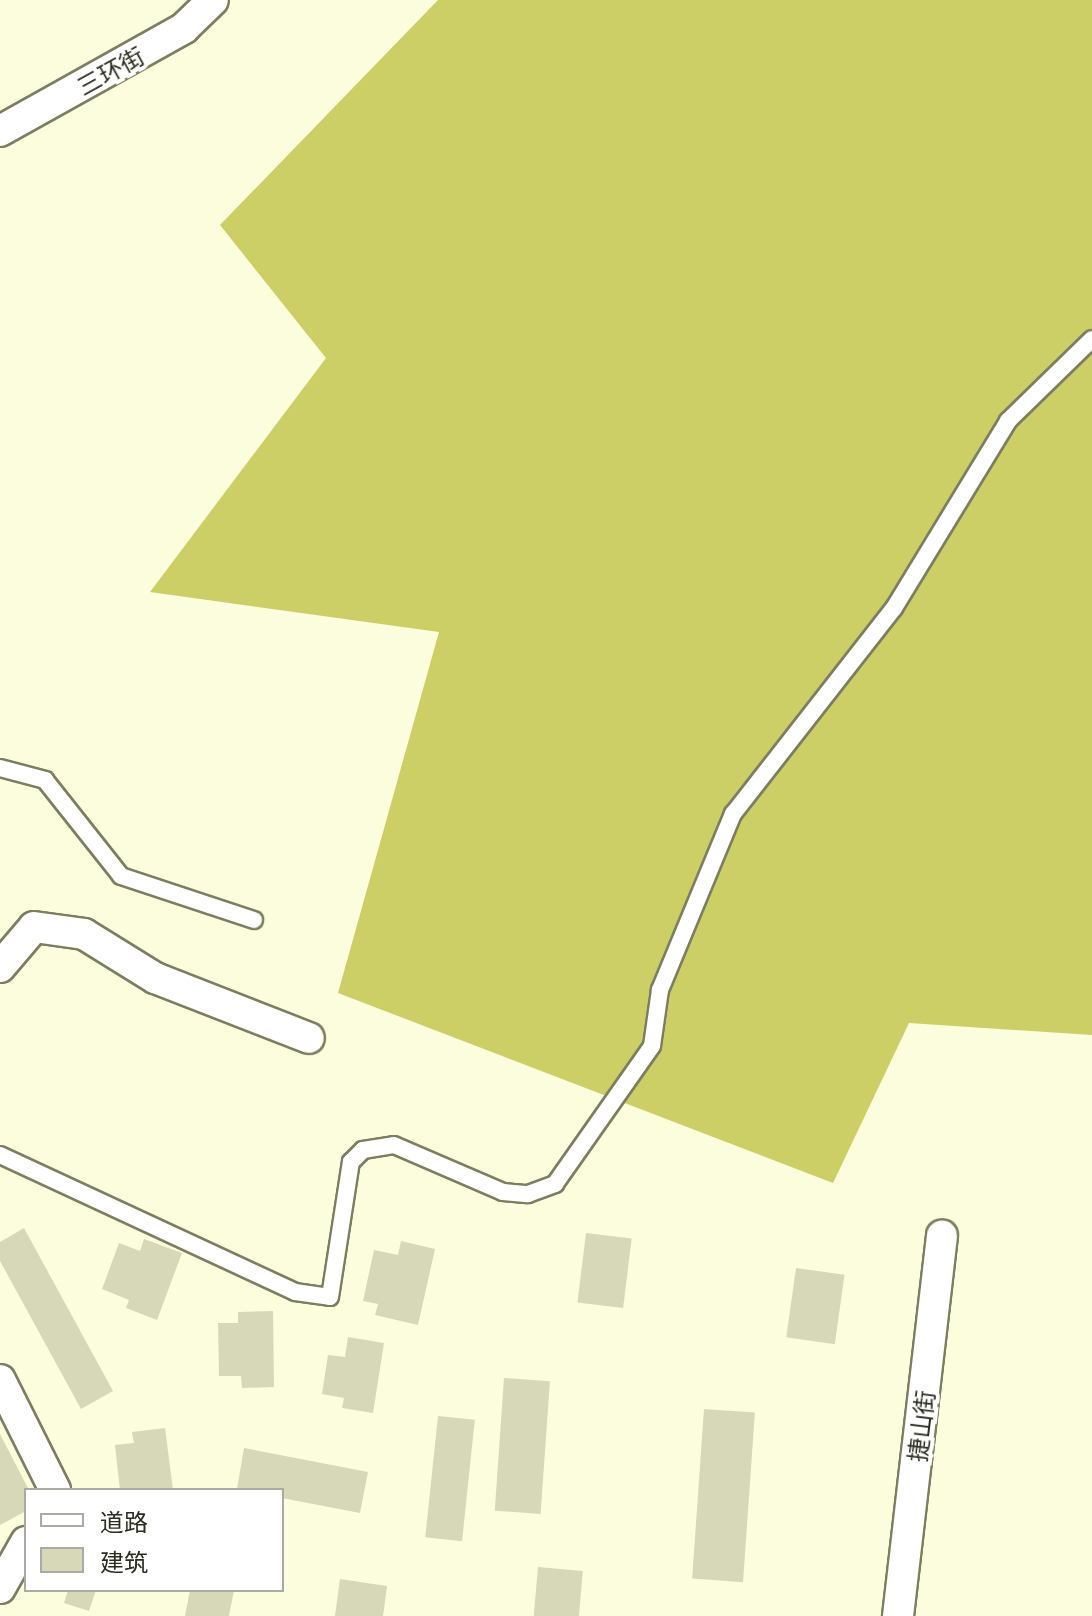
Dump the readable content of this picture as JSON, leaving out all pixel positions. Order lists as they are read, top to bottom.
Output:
{
  "streets": {
    "street": ["三环街", "捷山街"]
  },
  "legend": ["道路", "建筑"]
}
